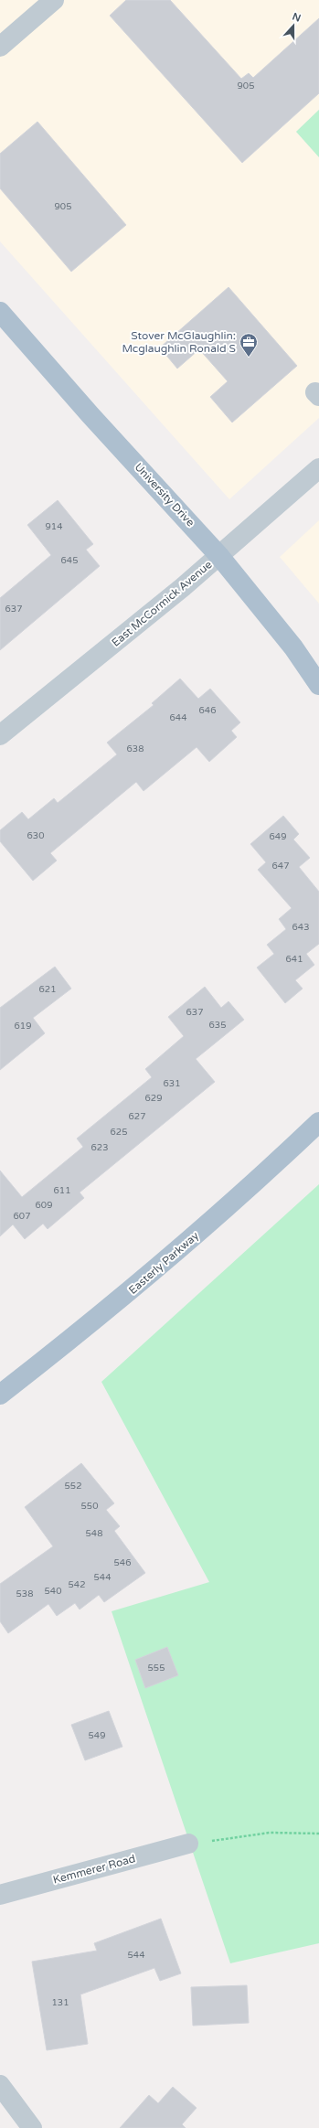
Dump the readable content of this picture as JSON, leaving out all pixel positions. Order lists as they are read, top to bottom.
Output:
{
  "streets": {
    "main road": ["University Drive", "Easterly Parkway"],
    "street": ["East McCormick Avenue", "Kemmerer Road"]
  },
  "crossings": [
    ["University Drive", "East McCormick Avenue"]
  ],
  "places": {
    "office": ["Stover McGlaughlin: Mcglaughlin Ronald S"]
  },
  "house_numbers": [
    "905",
    "905",
    "914",
    "645",
    "637",
    "646",
    "644",
    "638",
    "630",
    "649",
    "647",
    "643",
    "641",
    "621",
    "637",
    "635",
    "619",
    "631",
    "629",
    "627",
    "625",
    "623",
    "611",
    "609",
    "607",
    "552",
    "550",
    "548",
    "546",
    "544",
    "542",
    "540",
    "538",
    "555",
    "549",
    "544",
    "131"
  ],
  "north": "top"
}
